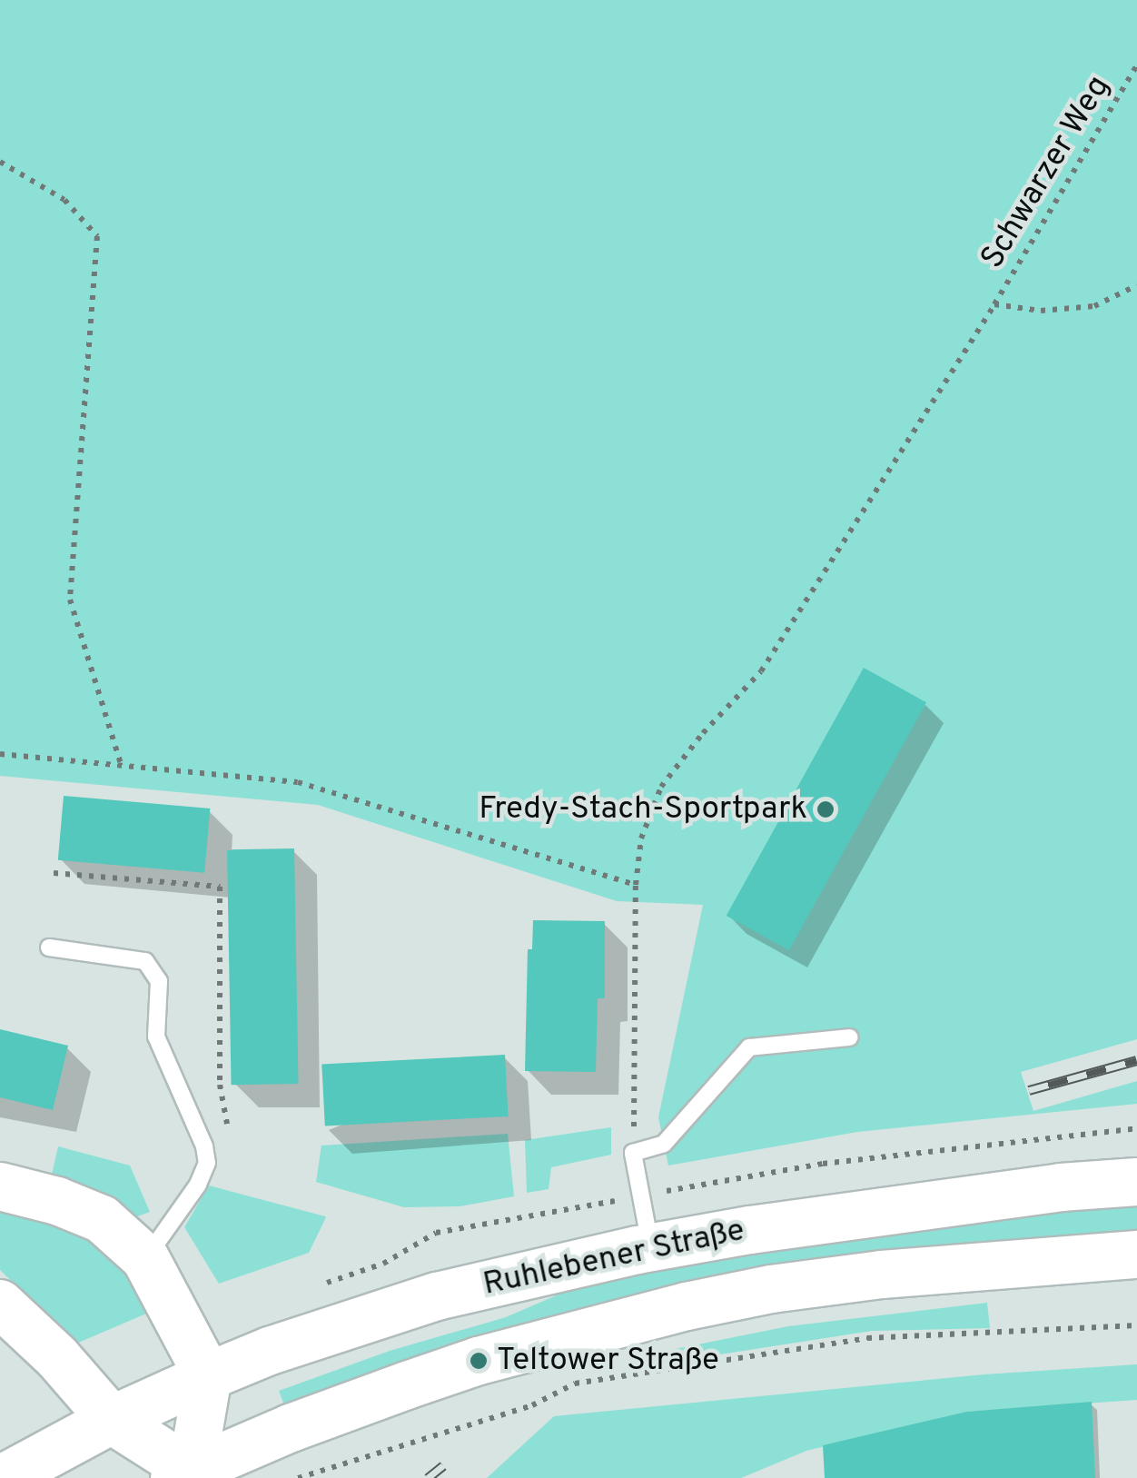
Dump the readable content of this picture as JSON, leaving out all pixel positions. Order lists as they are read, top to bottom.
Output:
{
  "streets": {
    "main road": ["Ruhlebener Straße"],
    "path": ["Schwarzer Weg"]
  },
  "places": ["Fredy-Stach-Sportpark", "Teltower Straße"]
}
